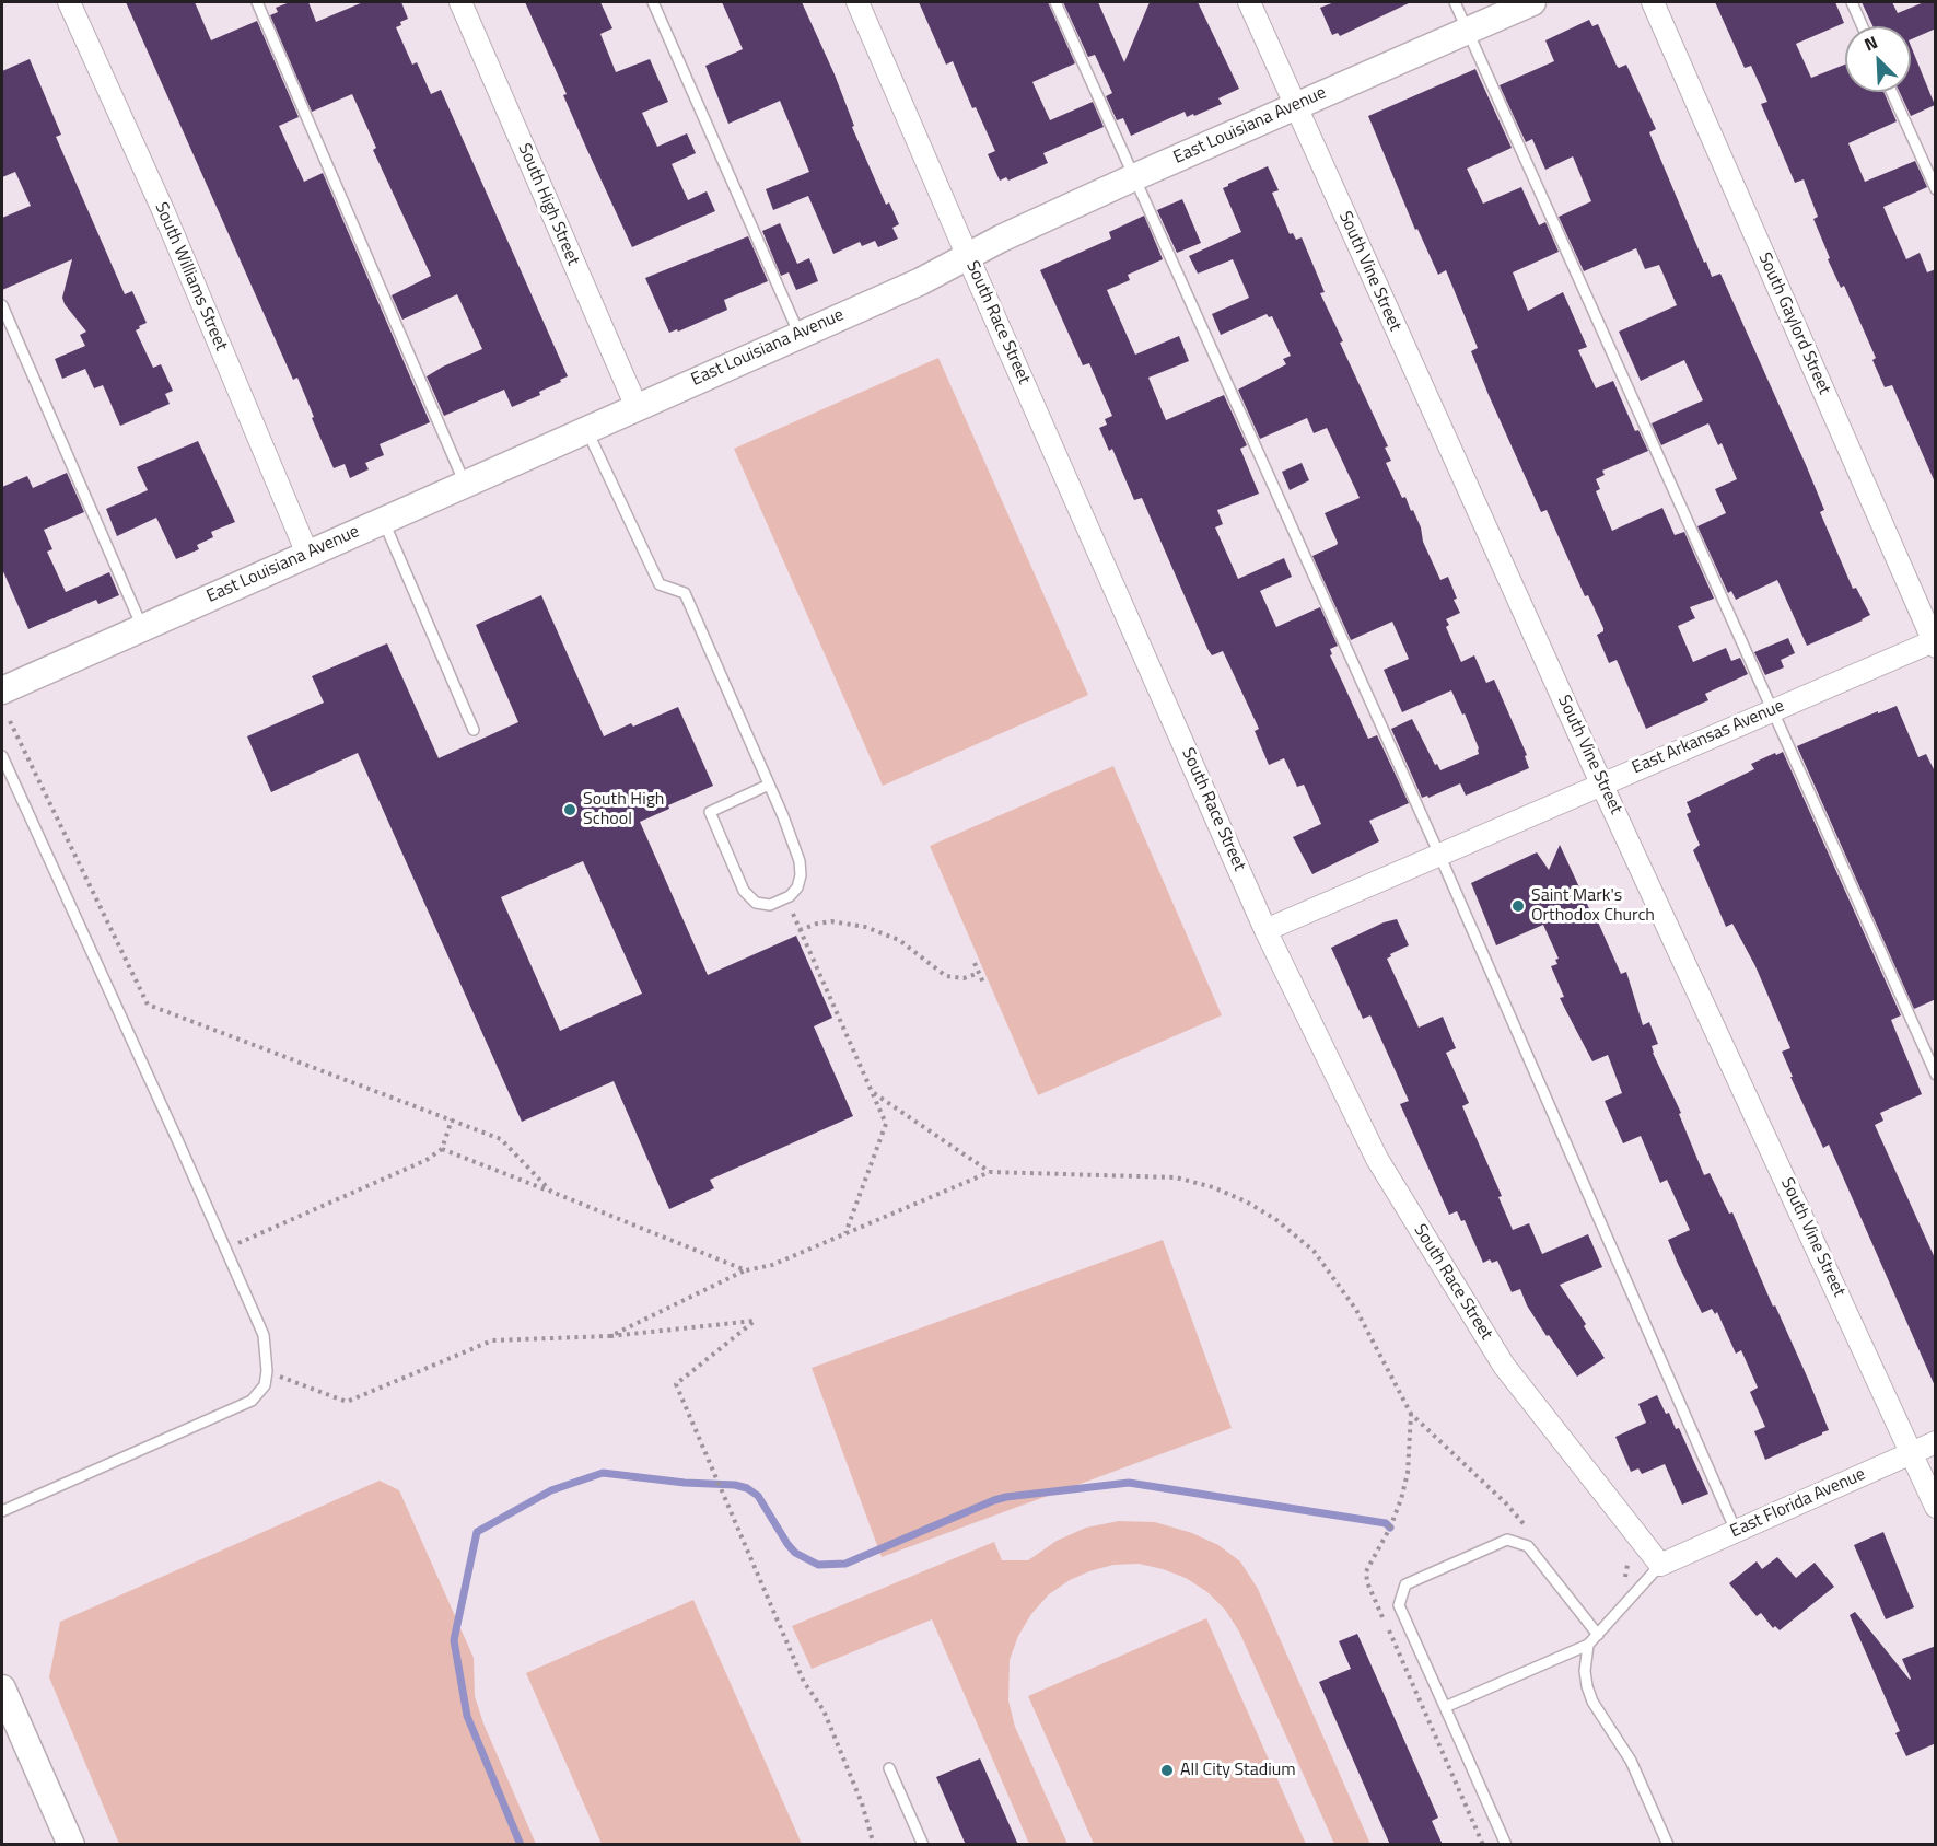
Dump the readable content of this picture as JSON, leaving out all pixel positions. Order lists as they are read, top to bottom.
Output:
{
  "streets": {
    "street": [
      "East Louisiana Avenue",
      "South High Street",
      "South Vine Street",
      "South Williams Street",
      "South Race Street",
      "South Gaylord Street",
      "East Arkansas Avenue",
      "East Florida Avenue"
    ]
  },
  "crossings": [
    ["East Louisiana Avenue", "South High Street"],
    ["East Louisiana Avenue", "South Vine Street"],
    ["East Louisiana Avenue", "South Williams Street"],
    ["East Louisiana Avenue", "South Race Street"],
    ["South Vine Street", "East Arkansas Avenue"],
    ["South Vine Street", "East Florida Avenue"],
    ["South Race Street", "East Arkansas Avenue"],
    ["South Race Street", "East Florida Avenue"],
    ["South Gaylord Street", "East Arkansas Avenue"]
  ],
  "places": ["South High School", "Saint Mark's Orthodox Church", "All City Stadium"],
  "north": "top left"
}
